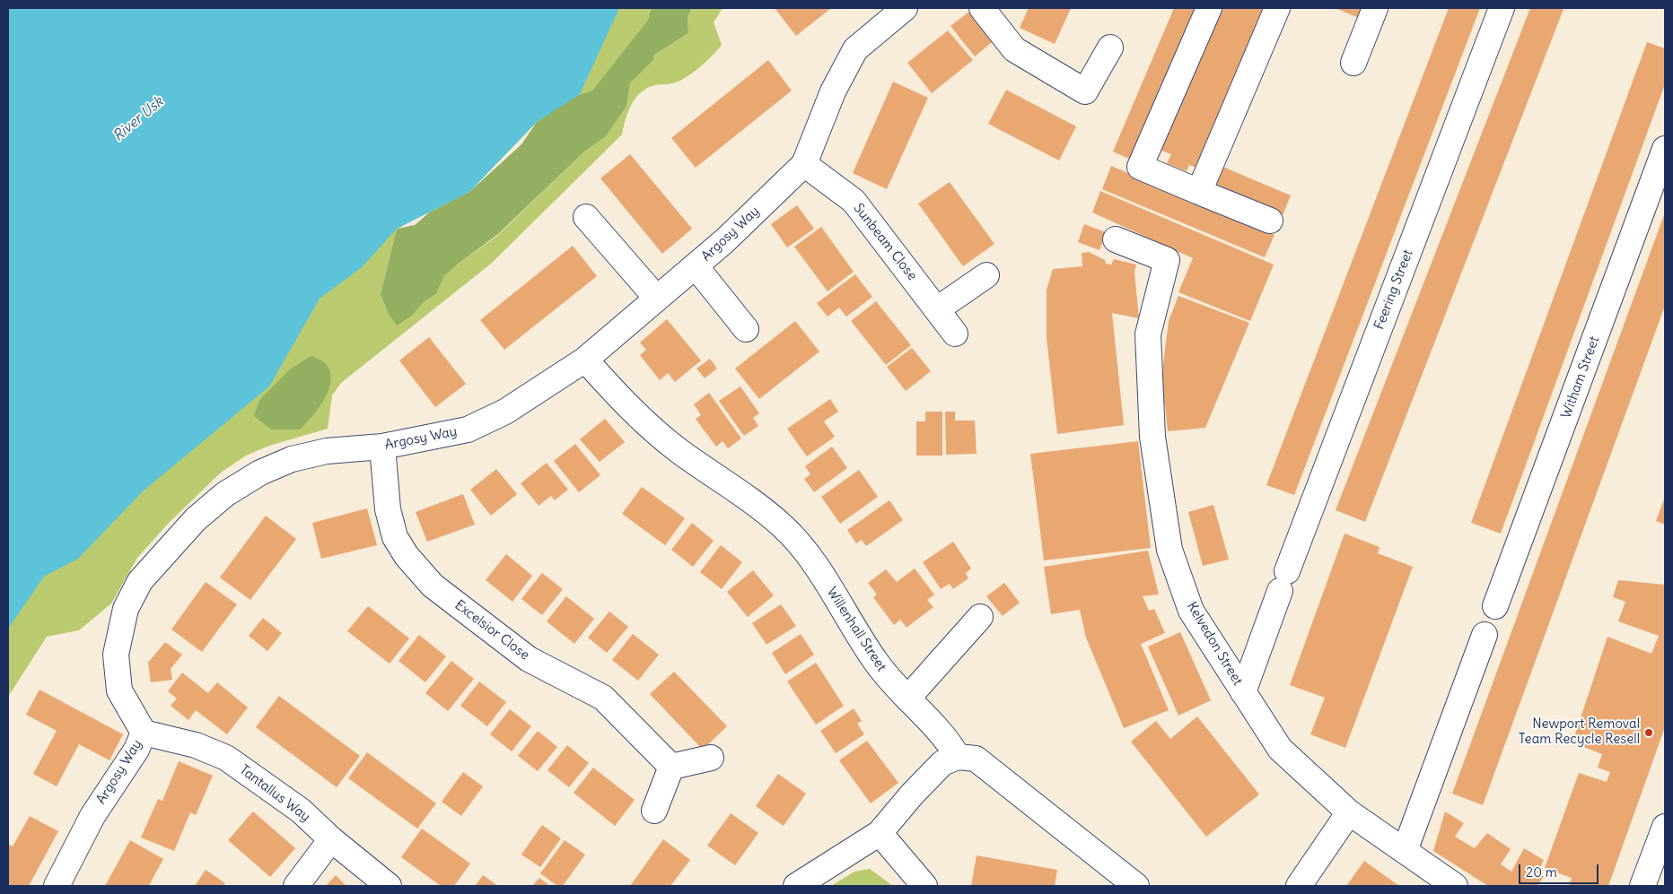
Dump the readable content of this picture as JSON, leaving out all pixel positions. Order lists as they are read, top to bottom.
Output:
{
  "streets": {
    "street": [
      "Argosy Way",
      "Sunbeam Close",
      "Feering Street",
      "Witham Street",
      "Willenhall Street",
      "Excelsior Close",
      "Kelvedon Street",
      "Tantallus Way"
    ]
  },
  "crossings": [
    ["Argosy Way", "Sunbeam Close"],
    ["Argosy Way", "Willenhall Street"],
    ["Argosy Way", "Excelsior Close"],
    ["Argosy Way", "Tantallus Way"],
    ["Feering Street", "Kelvedon Street"]
  ],
  "water": ["River Usk"],
  "places": ["Newport Removal Team Recycle Resell"],
  "scale_bar": "20 m"
}
